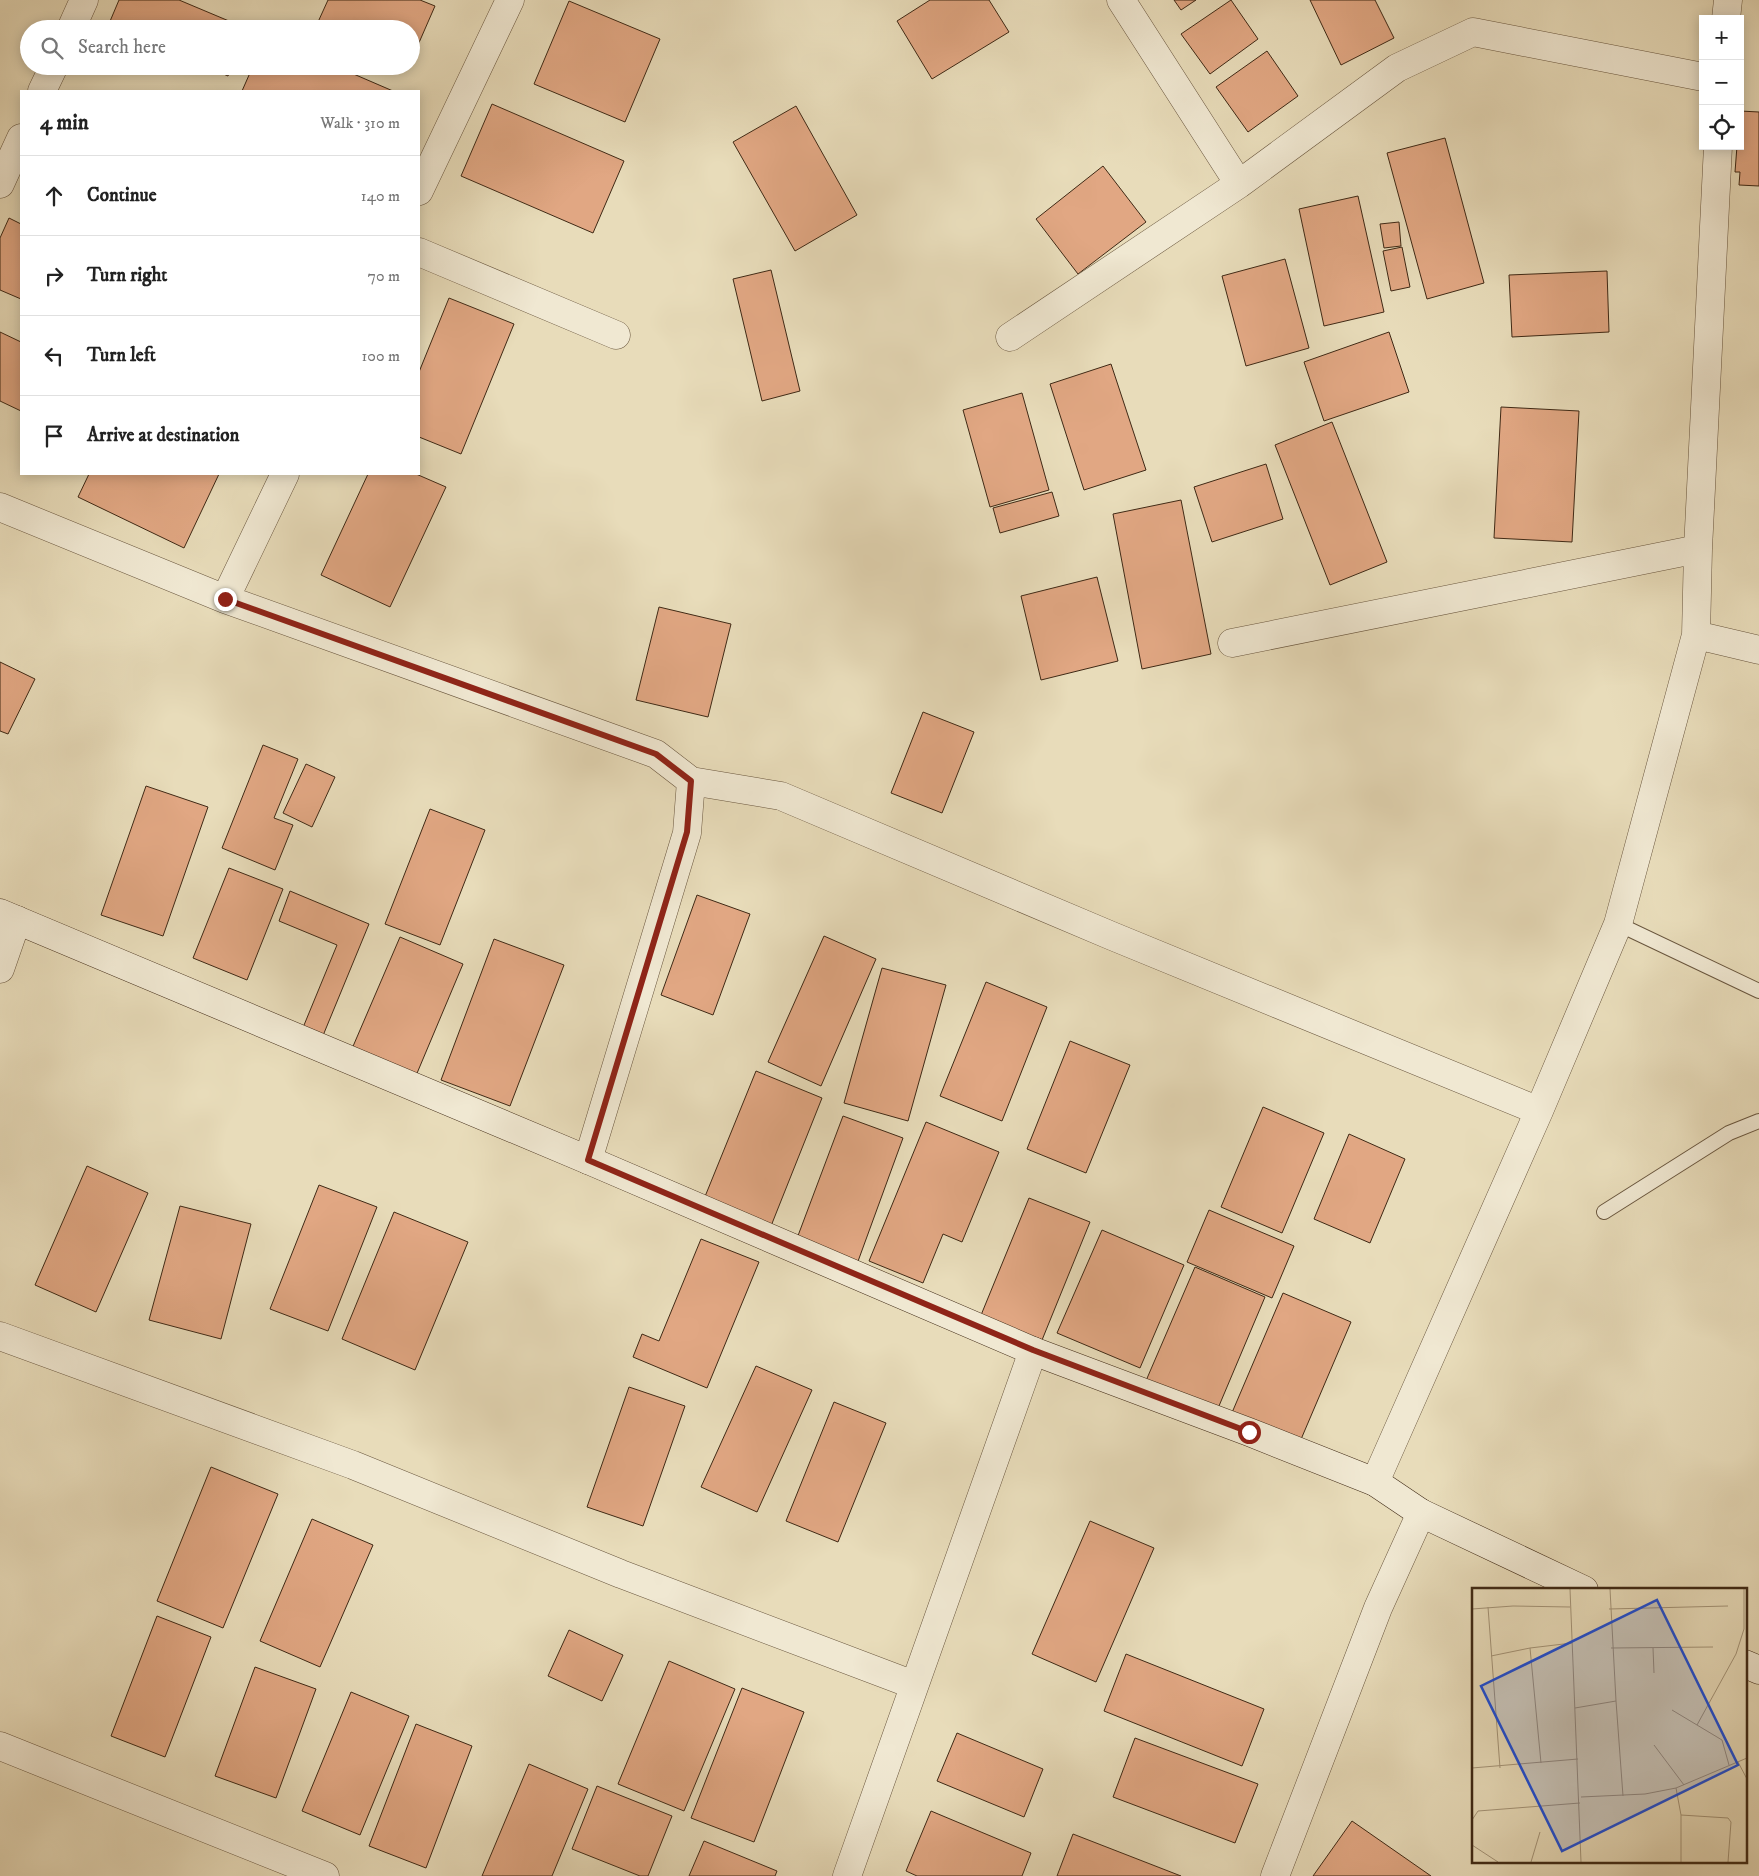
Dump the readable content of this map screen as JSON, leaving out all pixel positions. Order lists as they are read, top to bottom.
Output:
{
  "page": {
    "map_buttons": ["+", "−"],
    "search": "Search here",
    "heading": ["4 min", "Walk · 310 m"],
    "list": [
      ["Continue", "140 m"],
      ["Turn right", "70 m"],
      ["Turn left", "100 m"],
      "Arrive at destination"
    ]
  }
}
